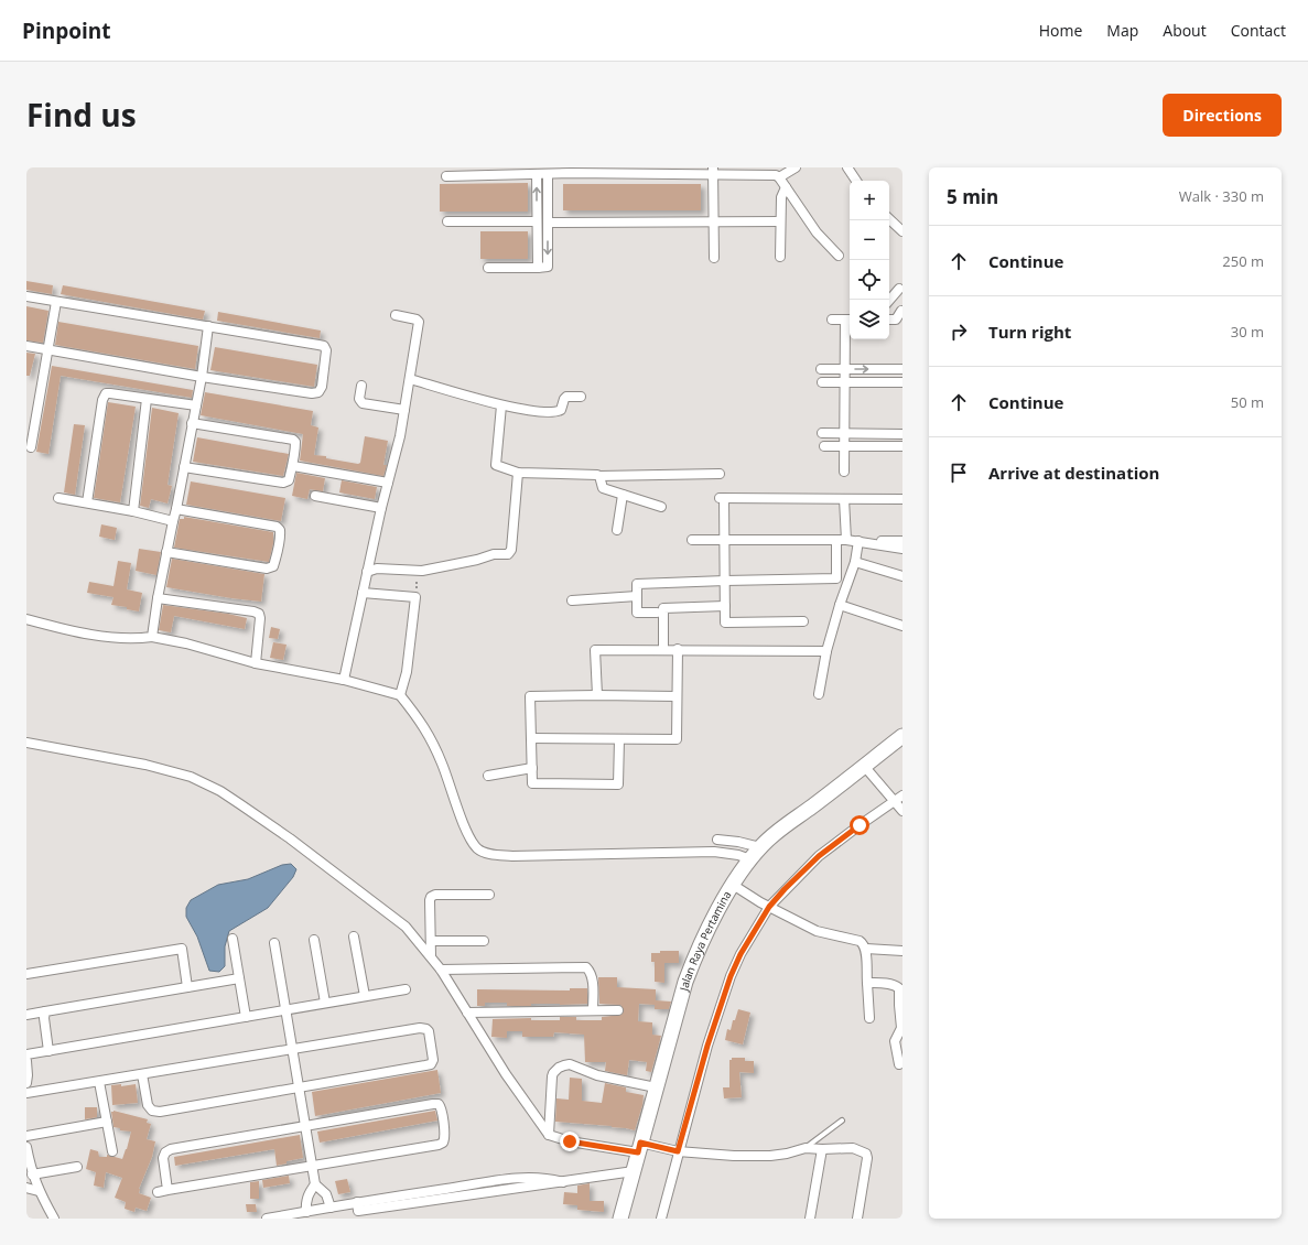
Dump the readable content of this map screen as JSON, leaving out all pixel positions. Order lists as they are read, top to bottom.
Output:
{
  "streets": {
    "main road": ["Jalan Raya Pertamina"]
  },
  "page": {
    "header": "Pinpoint",
    "nav": [
      "Home",
      "Map",
      "About",
      "Contact"
    ],
    "title": "Find us",
    "buttons": "Directions",
    "heading": ["5 min", "Walk · 330 m"],
    "map_buttons": ["+", "−"],
    "list": [
      ["Continue", "250 m"],
      ["Turn right", "30 m"],
      ["Continue", "50 m"],
      "Arrive at destination"
    ]
  }
}
